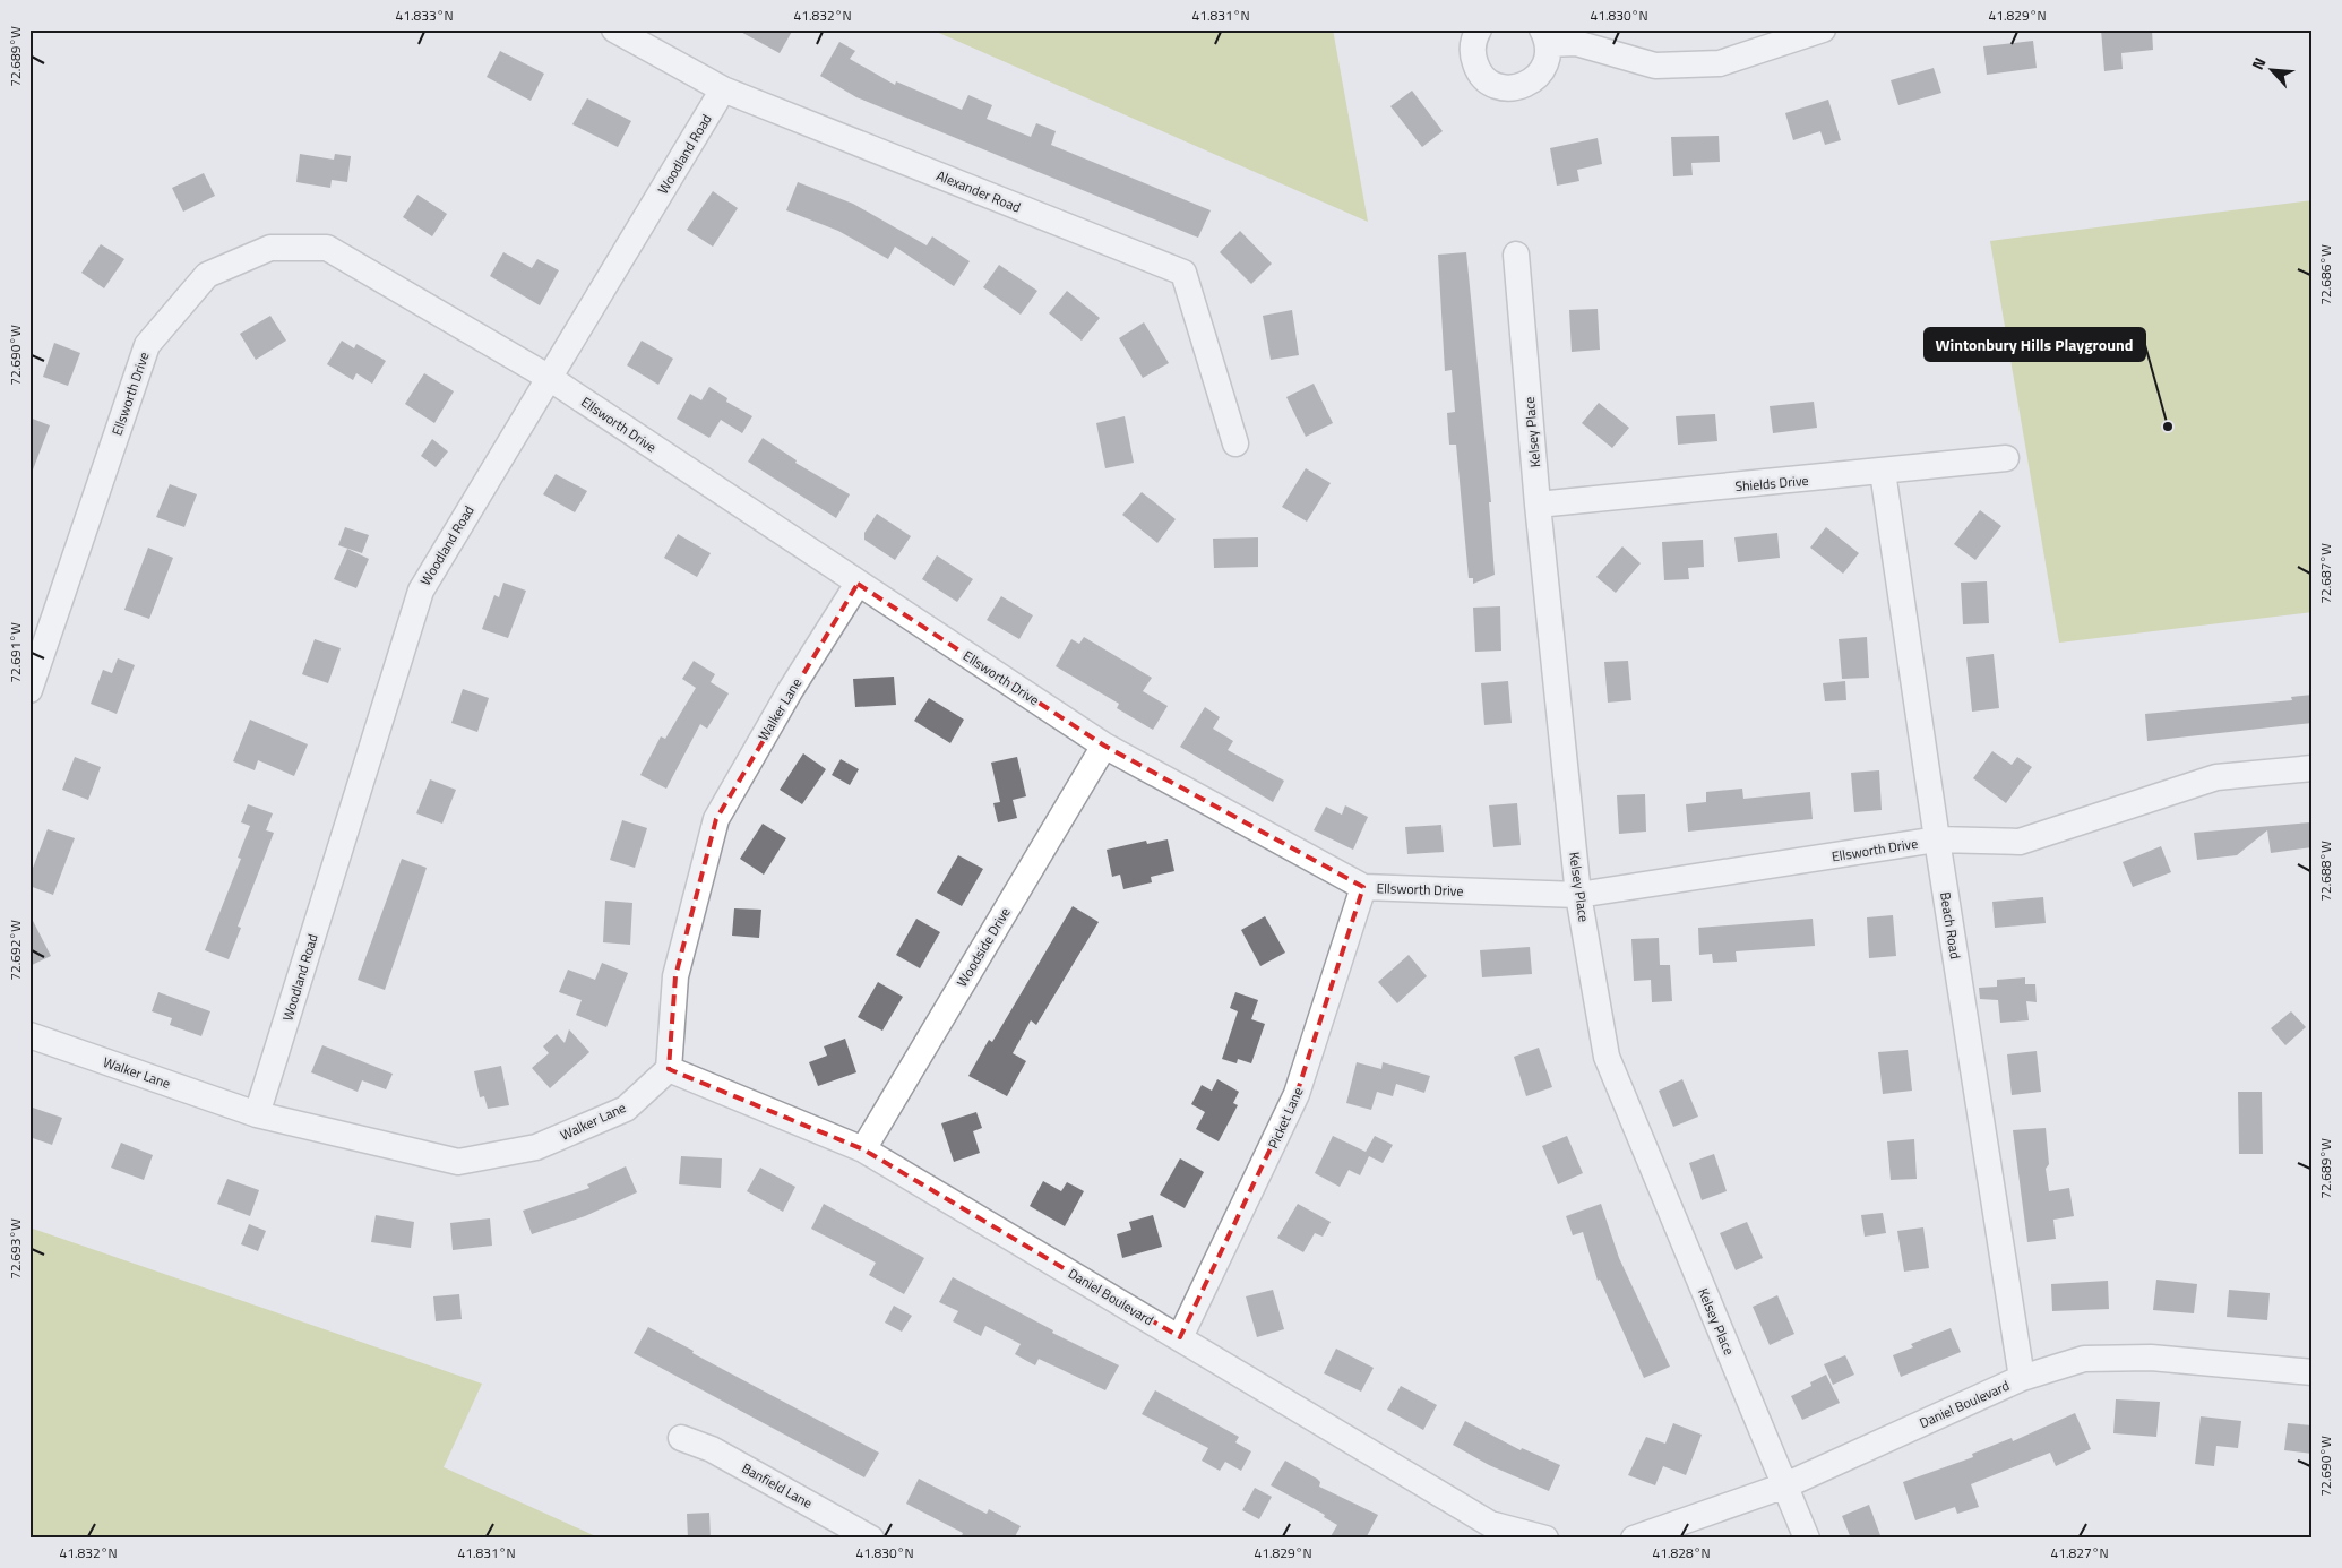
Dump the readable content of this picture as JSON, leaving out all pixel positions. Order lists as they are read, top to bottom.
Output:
{
  "streets": {
    "street": [
      "Woodland Road",
      "Alexander Road",
      "Ellsworth Drive",
      "Kelsey Place",
      "Shields Drive",
      "Walker Lane",
      "Beach Road",
      "Woodside Drive",
      "Picket Lane",
      "Daniel Boulevard",
      "Banfield Lane"
    ]
  },
  "crossings": [
    ["Woodland Road", "Alexander Road"],
    ["Woodland Road", "Ellsworth Drive"],
    ["Woodland Road", "Walker Lane"],
    ["Ellsworth Drive", "Kelsey Place"],
    ["Ellsworth Drive", "Walker Lane"],
    ["Ellsworth Drive", "Beach Road"],
    ["Ellsworth Drive", "Woodside Drive"],
    ["Ellsworth Drive", "Picket Lane"],
    ["Kelsey Place", "Shields Drive"],
    ["Kelsey Place", "Daniel Boulevard"],
    ["Shields Drive", "Beach Road"],
    ["Walker Lane", "Daniel Boulevard"],
    ["Beach Road", "Daniel Boulevard"],
    ["Woodside Drive", "Daniel Boulevard"],
    ["Picket Lane", "Daniel Boulevard"]
  ],
  "places": ["Wintonbury Hills Playground"],
  "north": "top left",
  "coordinates": [
    "41.833°N",
    "41.832°N",
    "41.831°N",
    "41.830°N",
    "41.829°N",
    "72.689°W",
    "72.686°W",
    "72.690°W",
    "72.687°W",
    "72.691°W",
    "72.688°W",
    "72.692°W",
    "72.693°W",
    "41.828°N",
    "41.827°N"
  ]
}
